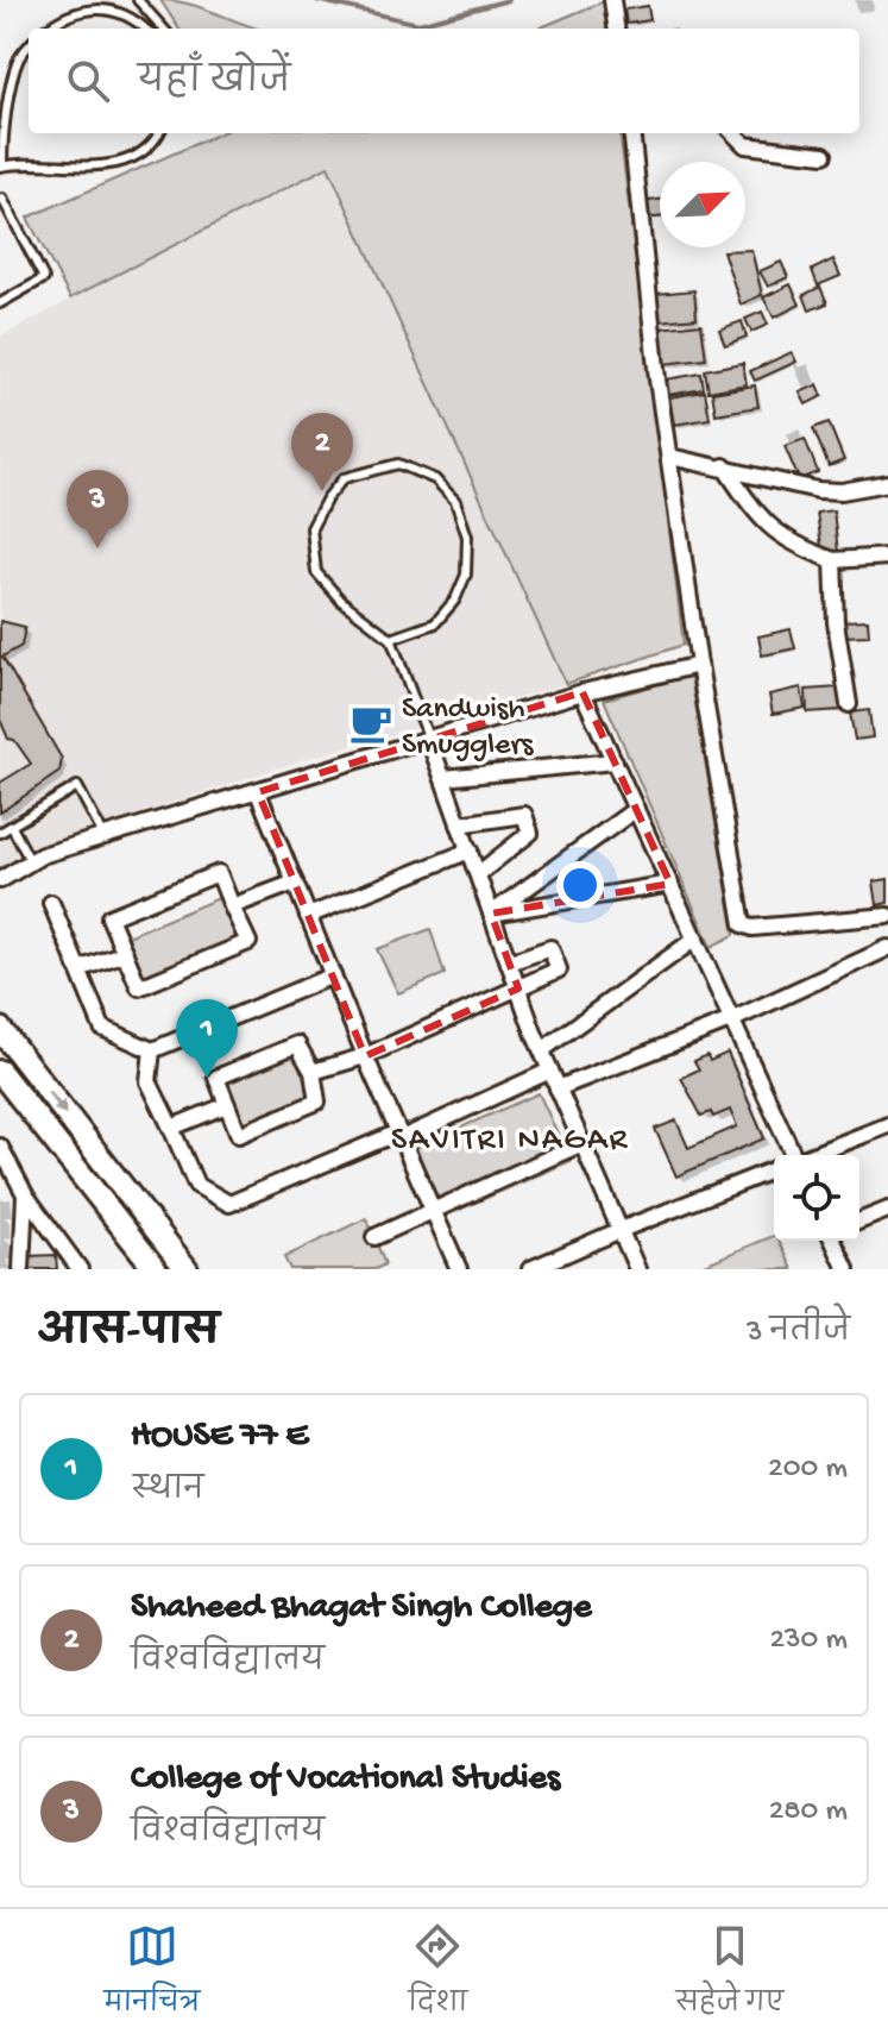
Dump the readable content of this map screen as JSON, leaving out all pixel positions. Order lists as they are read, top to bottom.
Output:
{
  "districts": ["SAVITRI NAGAR"],
  "places": {
    "cafe": ["Sandwish Smugglers"]
  },
  "north": "top right",
  "page": {
    "search": "यहाँ खोजें",
    "pins": ["2", "3", "1"],
    "heading": ["आस-पास", "3 नतीजे"],
    "list": [
      {
        "mark": "1",
        "name": "HOUSE 77 E",
        "note": "स्थान",
        "value": "200 m"
      },
      {
        "mark": "2",
        "name": "Shaheed Bhagat Singh College",
        "note": "विश्वविद्यालय",
        "value": "230 m"
      },
      {
        "mark": "3",
        "name": "College of Vocational Studies",
        "note": "विश्वविद्यालय",
        "value": "280 m"
      }
    ],
    "nav": ["मानचित्र", "दिशा", "सहेजे गए"]
  }
}
